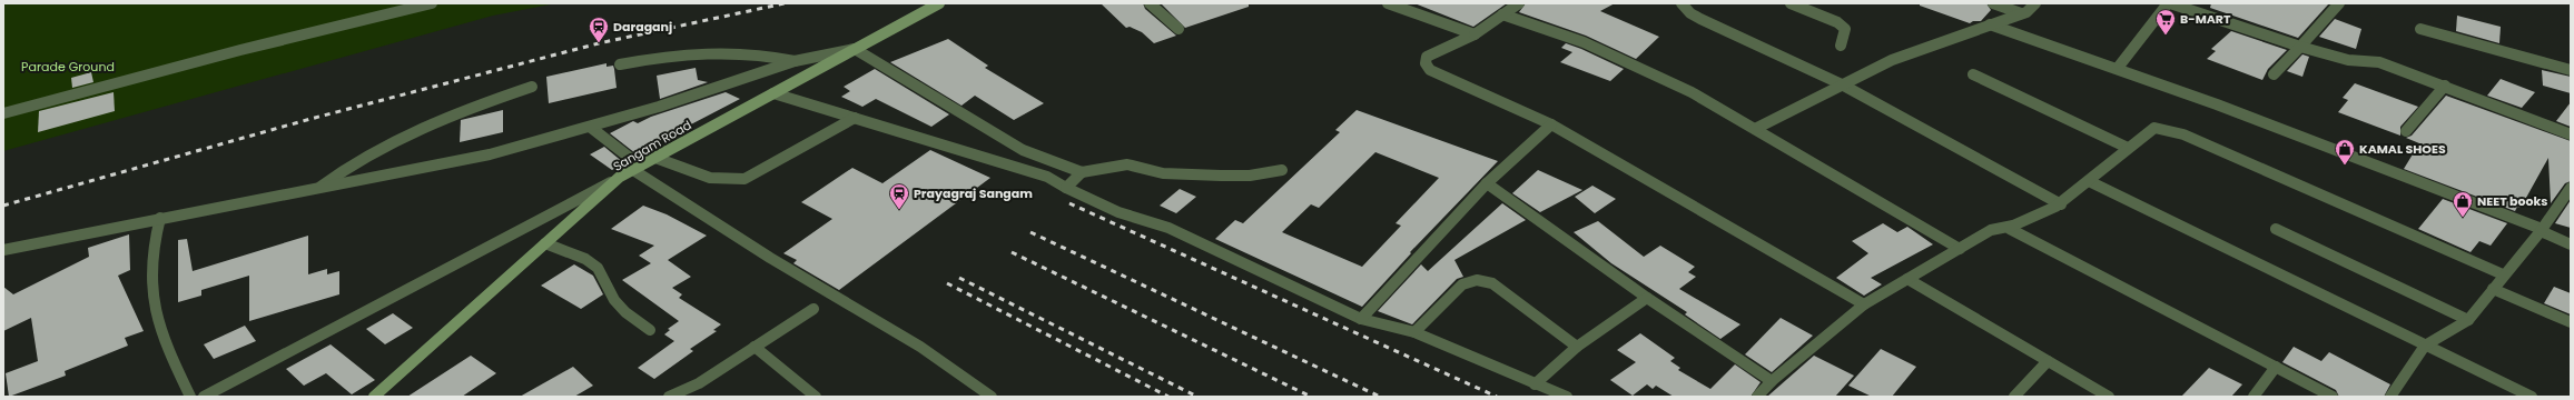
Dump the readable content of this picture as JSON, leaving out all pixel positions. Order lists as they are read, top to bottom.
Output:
{
  "streets": {
    "main road": ["Sangam Road"]
  },
  "parks": ["Parade Ground"],
  "places": {
    "supermarket": ["B-MART"],
    "station": ["Daraganj", "Prayagraj Sangam"],
    "shop": ["KAMAL SHOES", "NEET books"]
  }
}
